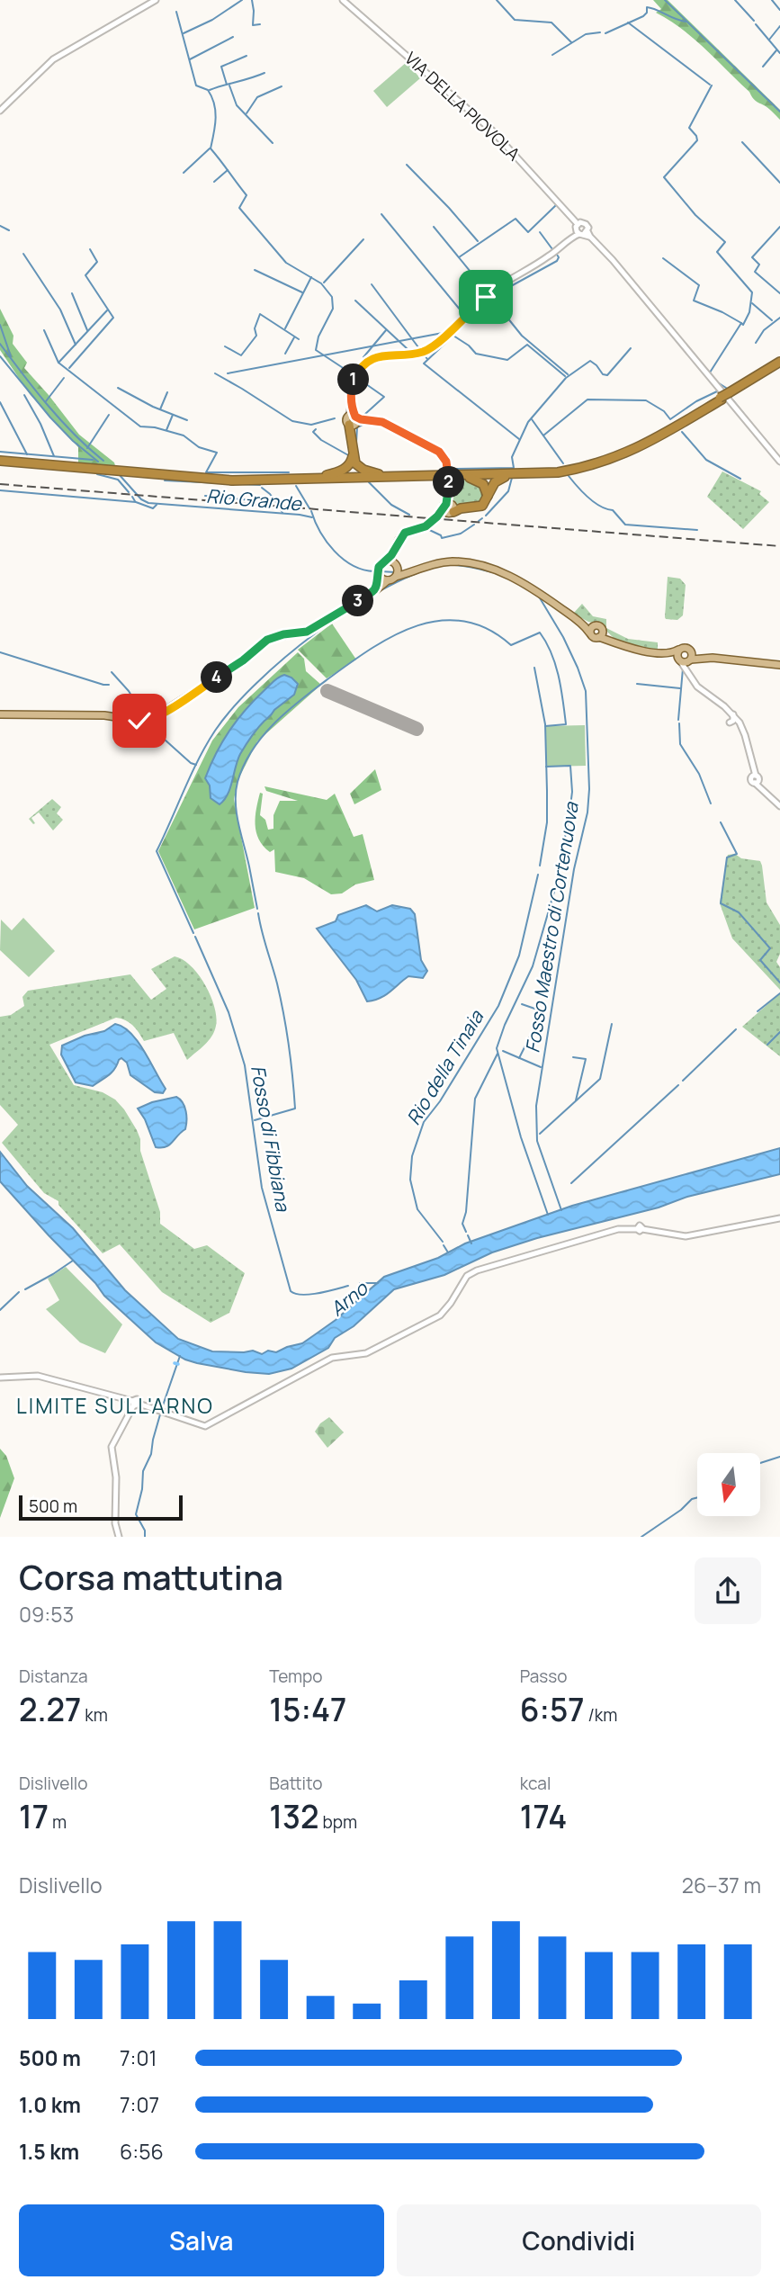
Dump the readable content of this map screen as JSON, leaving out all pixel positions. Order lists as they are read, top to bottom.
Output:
{
  "streets": {
    "street": ["VIA DELLA PIOVOLA"]
  },
  "districts": ["LIMITE SULL'ARNO"],
  "water": [
    "Rio Grande",
    "Fosso Maestro di Cortenuova",
    "Rio della Tinaia",
    "Fosso di Fibbiana",
    "Arno"
  ],
  "scale_bar": "500 m",
  "north": "bottom",
  "page": {
    "pins": [
      "1",
      "2",
      "3",
      "4"
    ],
    "scale": "500 m",
    "heading": ["Corsa mattutina", "09:53"],
    "stats": [
      ["Distanza", "2.27 km"],
      ["Tempo", "15:47"],
      ["Passo", "6:57 /km"],
      ["Dislivello", "17 m"],
      ["Battito", "132 bpm"],
      ["kcal", "174"]
    ],
    "chart": ["Dislivello", "26–37 m"],
    "list": [
      {
        "name": "500 m",
        "note": "7:01"
      },
      {
        "name": "1.0 km",
        "note": "7:07"
      },
      {
        "name": "1.5 km",
        "note": "6:56"
      }
    ],
    "buttons": ["Salva", "Condividi"]
  }
}
